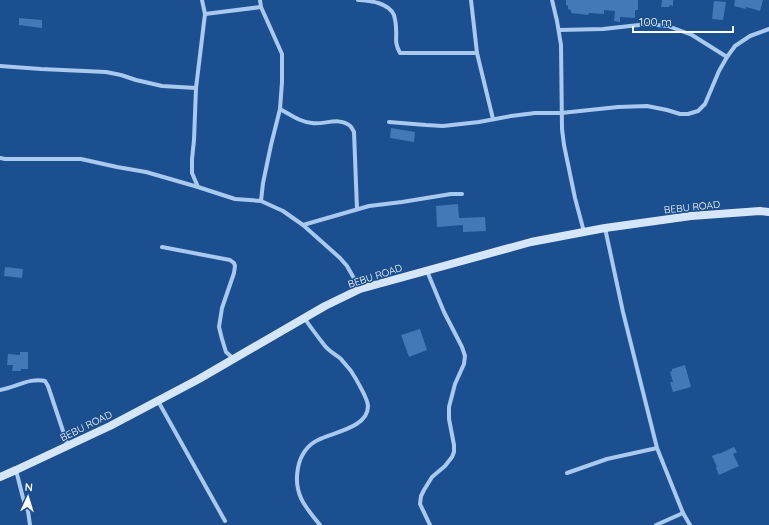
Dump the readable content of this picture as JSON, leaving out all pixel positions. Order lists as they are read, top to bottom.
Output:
{
  "streets": {
    "street": ["BEBU ROAD"]
  },
  "scale_bar": "100 m",
  "north": "top"
}
